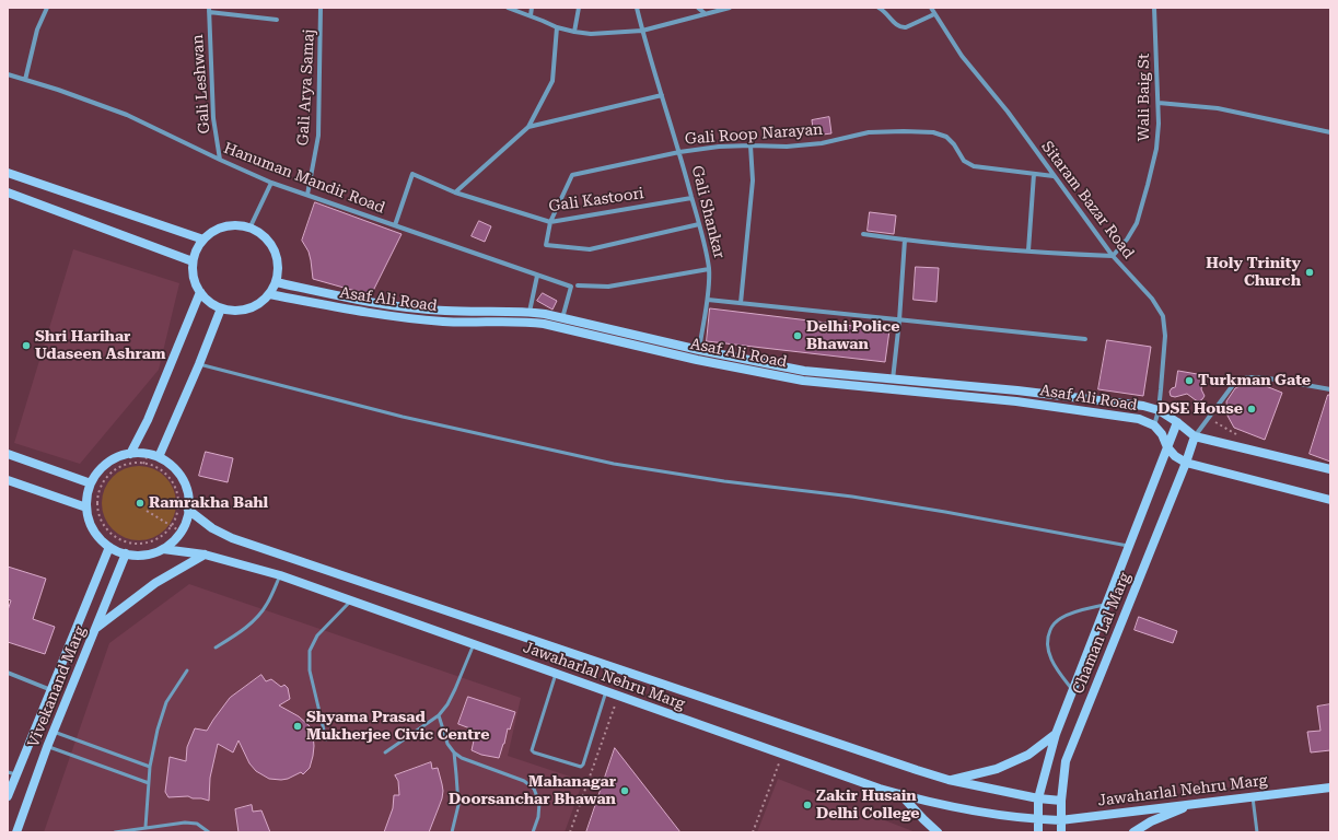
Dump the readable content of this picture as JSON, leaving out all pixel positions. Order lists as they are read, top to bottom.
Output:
{
  "streets": {
    "main road": [
      "Asaf Ali Road",
      "Chaman Lal Marg",
      "Jawaharlal Nehru Marg",
      "Vivekanand Marg"
    ],
    "street": [
      "Gali Leshwan",
      "Gali Arya Samaj",
      "Wali Baig St",
      "Gali Roop Narayan",
      "Hanuman Mandir Road",
      "Gali Kastoori",
      "Sitaram Bazar Road",
      "Gali Shankar"
    ]
  },
  "crossings": [
    ["Gali Leshwan", "Hanuman Mandir Road"],
    ["Gali Arya Samaj", "Hanuman Mandir Road"],
    ["Wali Baig St", "Sitaram Bazar Road"],
    ["Gali Roop Narayan", "Gali Kastoori"],
    ["Gali Roop Narayan", "Sitaram Bazar Road"],
    ["Gali Roop Narayan", "Gali Shankar"],
    ["Hanuman Mandir Road", "Gali Kastoori"],
    ["Hanuman Mandir Road", "Asaf Ali Road"],
    ["Gali Kastoori", "Gali Shankar"],
    ["Sitaram Bazar Road", "Asaf Ali Road"],
    ["Gali Shankar", "Asaf Ali Road"],
    ["Asaf Ali Road", "Chaman Lal Marg"],
    ["Chaman Lal Marg", "Jawaharlal Nehru Marg"]
  ],
  "places": [
    "Holy Trinity Church",
    "Delhi Police Bhawan",
    "Shri Harihar Udaseen Ashram",
    "Turkman Gate",
    "DSE House",
    "Ramrakha Bahl",
    "Shyama Prasad Mukherjee Civic Centre",
    "Mahanagar Doorsanchar Bhawan",
    "Zakir Husain Delhi College"
  ]
}
